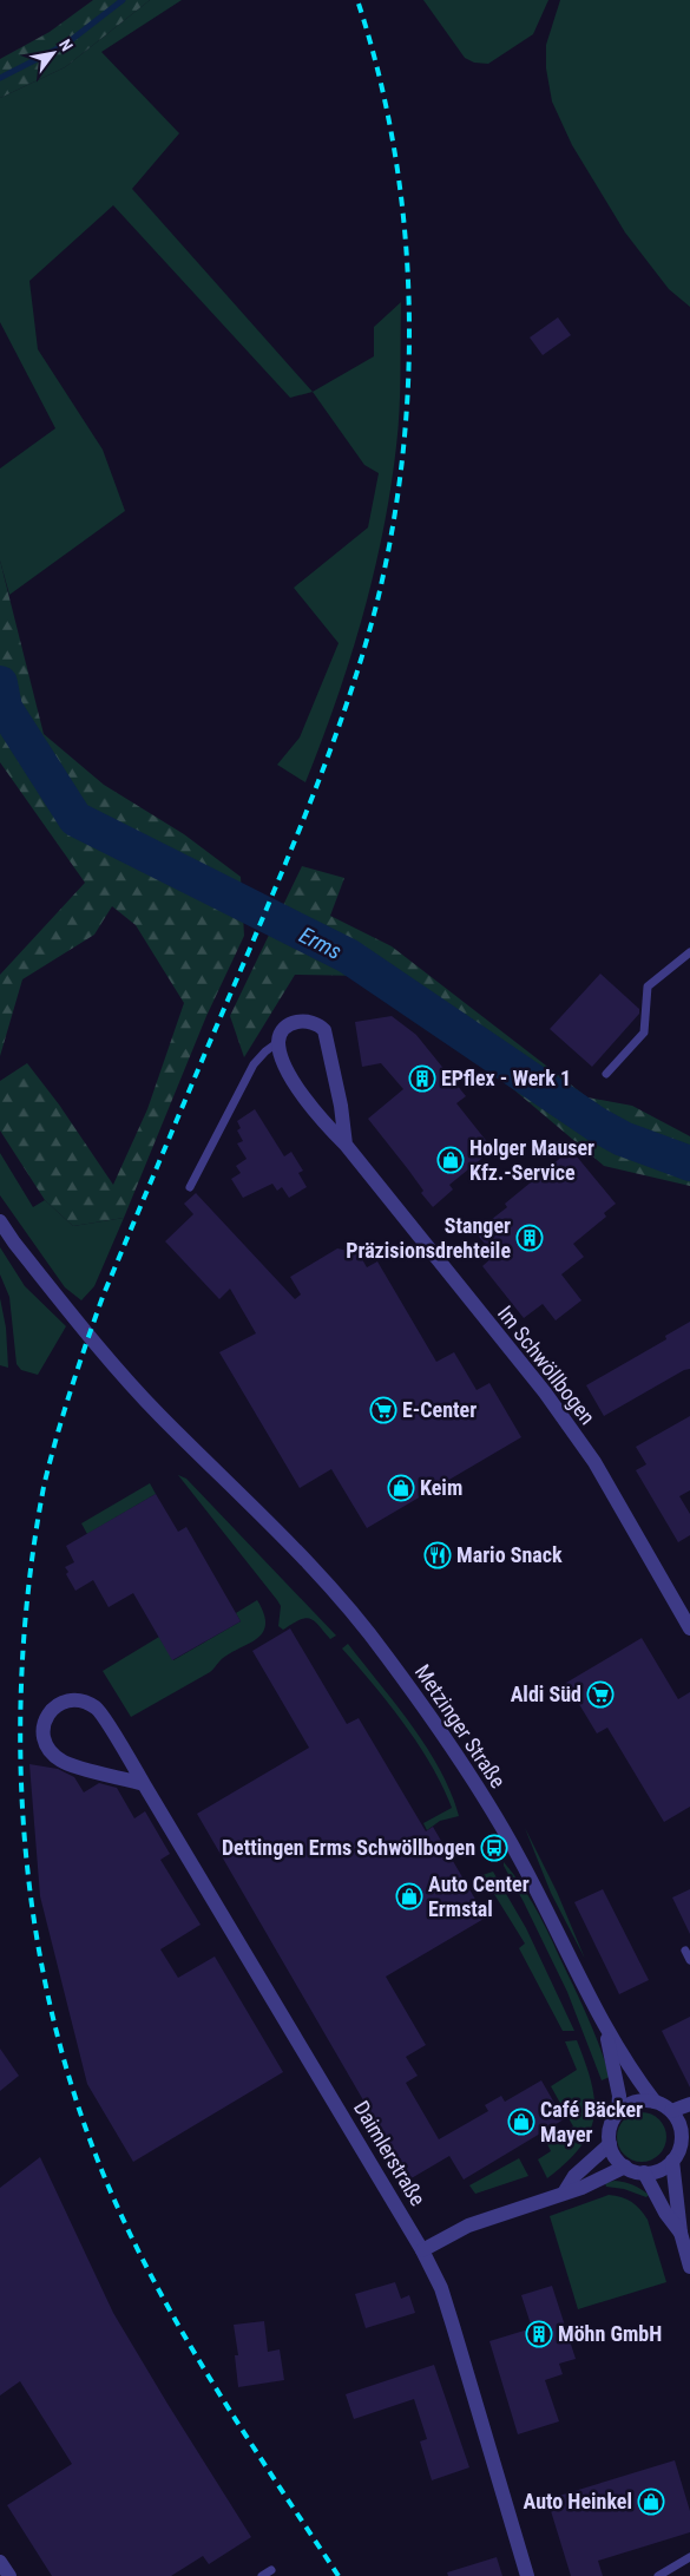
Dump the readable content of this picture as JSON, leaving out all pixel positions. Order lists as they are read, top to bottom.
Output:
{
  "streets": {
    "street": ["Im Schwöllbogen", "Metzinger Straße", "Daimlerstraße"]
  },
  "water": ["Erms"],
  "places": {
    "building": ["EPflex - Werk 1", "Stanger Präzisionsdrehteile", "Möhn GmbH"],
    "shop": [
      "Holger Mauser Kfz.-Service",
      "Keim",
      "Auto Center Ermstal",
      "Café Bäcker Mayer",
      "Auto Heinkel"
    ],
    "supermarket": ["E-Center", "Aldi Süd"],
    "restaurant": ["Mario Snack"],
    "bus stop": ["Dettingen Erms Schwöllbogen"]
  },
  "north": "top right"
}
